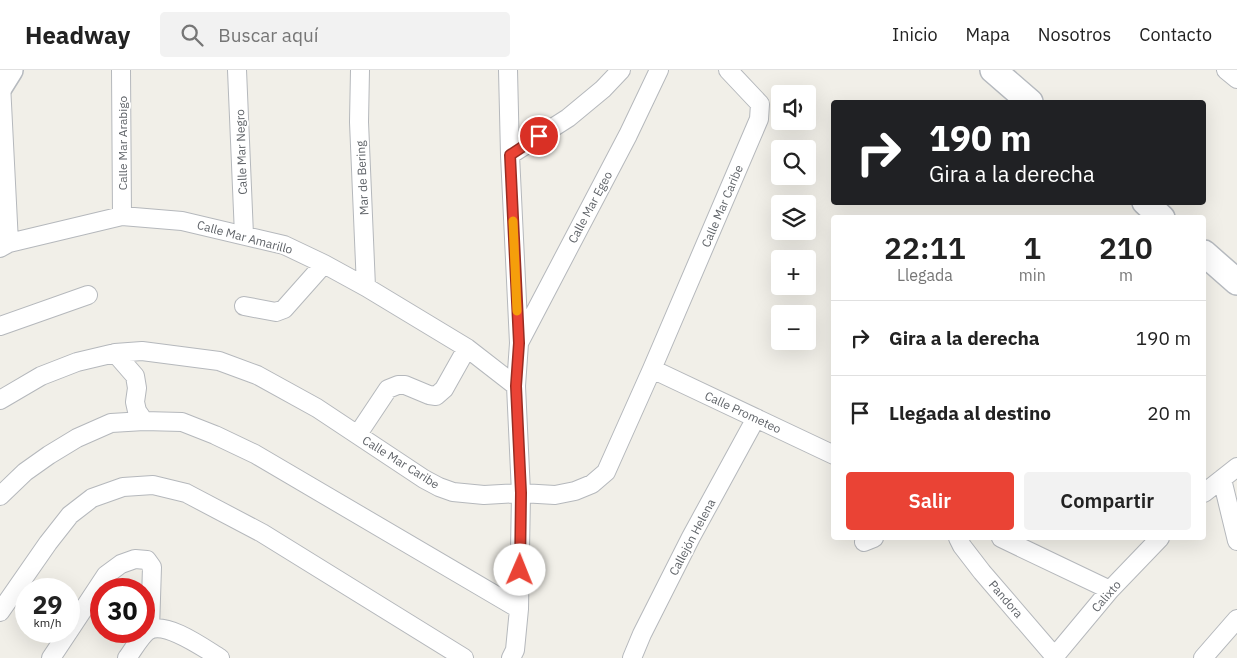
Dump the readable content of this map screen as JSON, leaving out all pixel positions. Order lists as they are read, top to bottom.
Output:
{
  "streets": {
    "street": [
      "Calle Mar Arabigo",
      "Calle Mar Negro",
      "Mar de Bering",
      "Calle Mar Caribe",
      "Calle Mar Egeo",
      "Calle Mar Amarillo",
      "Calle Prometeo",
      "Callejón Helena",
      "Calixto",
      "Pandora"
    ]
  },
  "crossings": [
    ["Calle Mar Arabigo", "Calle Mar Amarillo"],
    ["Calle Mar Negro", "Calle Mar Amarillo"],
    ["Mar de Bering", "Calle Mar Amarillo"],
    ["Calle Mar Caribe", "Calle Prometeo"],
    ["Calle Prometeo", "Callejón Helena"],
    ["Calixto", "Pandora"]
  ],
  "page": {
    "header": "Headway",
    "search": "Buscar aquí",
    "nav": [
      "Inicio",
      "Mapa",
      "Nosotros",
      "Contacto"
    ],
    "map_buttons": ["+", "−"],
    "turn": ["190 m", "Gira a la derecha"],
    "eta": [
      "22:11",
      "Llegada",
      "1",
      "min",
      "210",
      "m"
    ],
    "list": [
      {
        "name": "Gira a la derecha",
        "value": "190 m"
      },
      {
        "name": "Llegada al destino",
        "value": "20 m"
      }
    ],
    "buttons": ["Salir", "Compartir"],
    "speed": "29 km/h",
    "limit": "30"
  }
}
